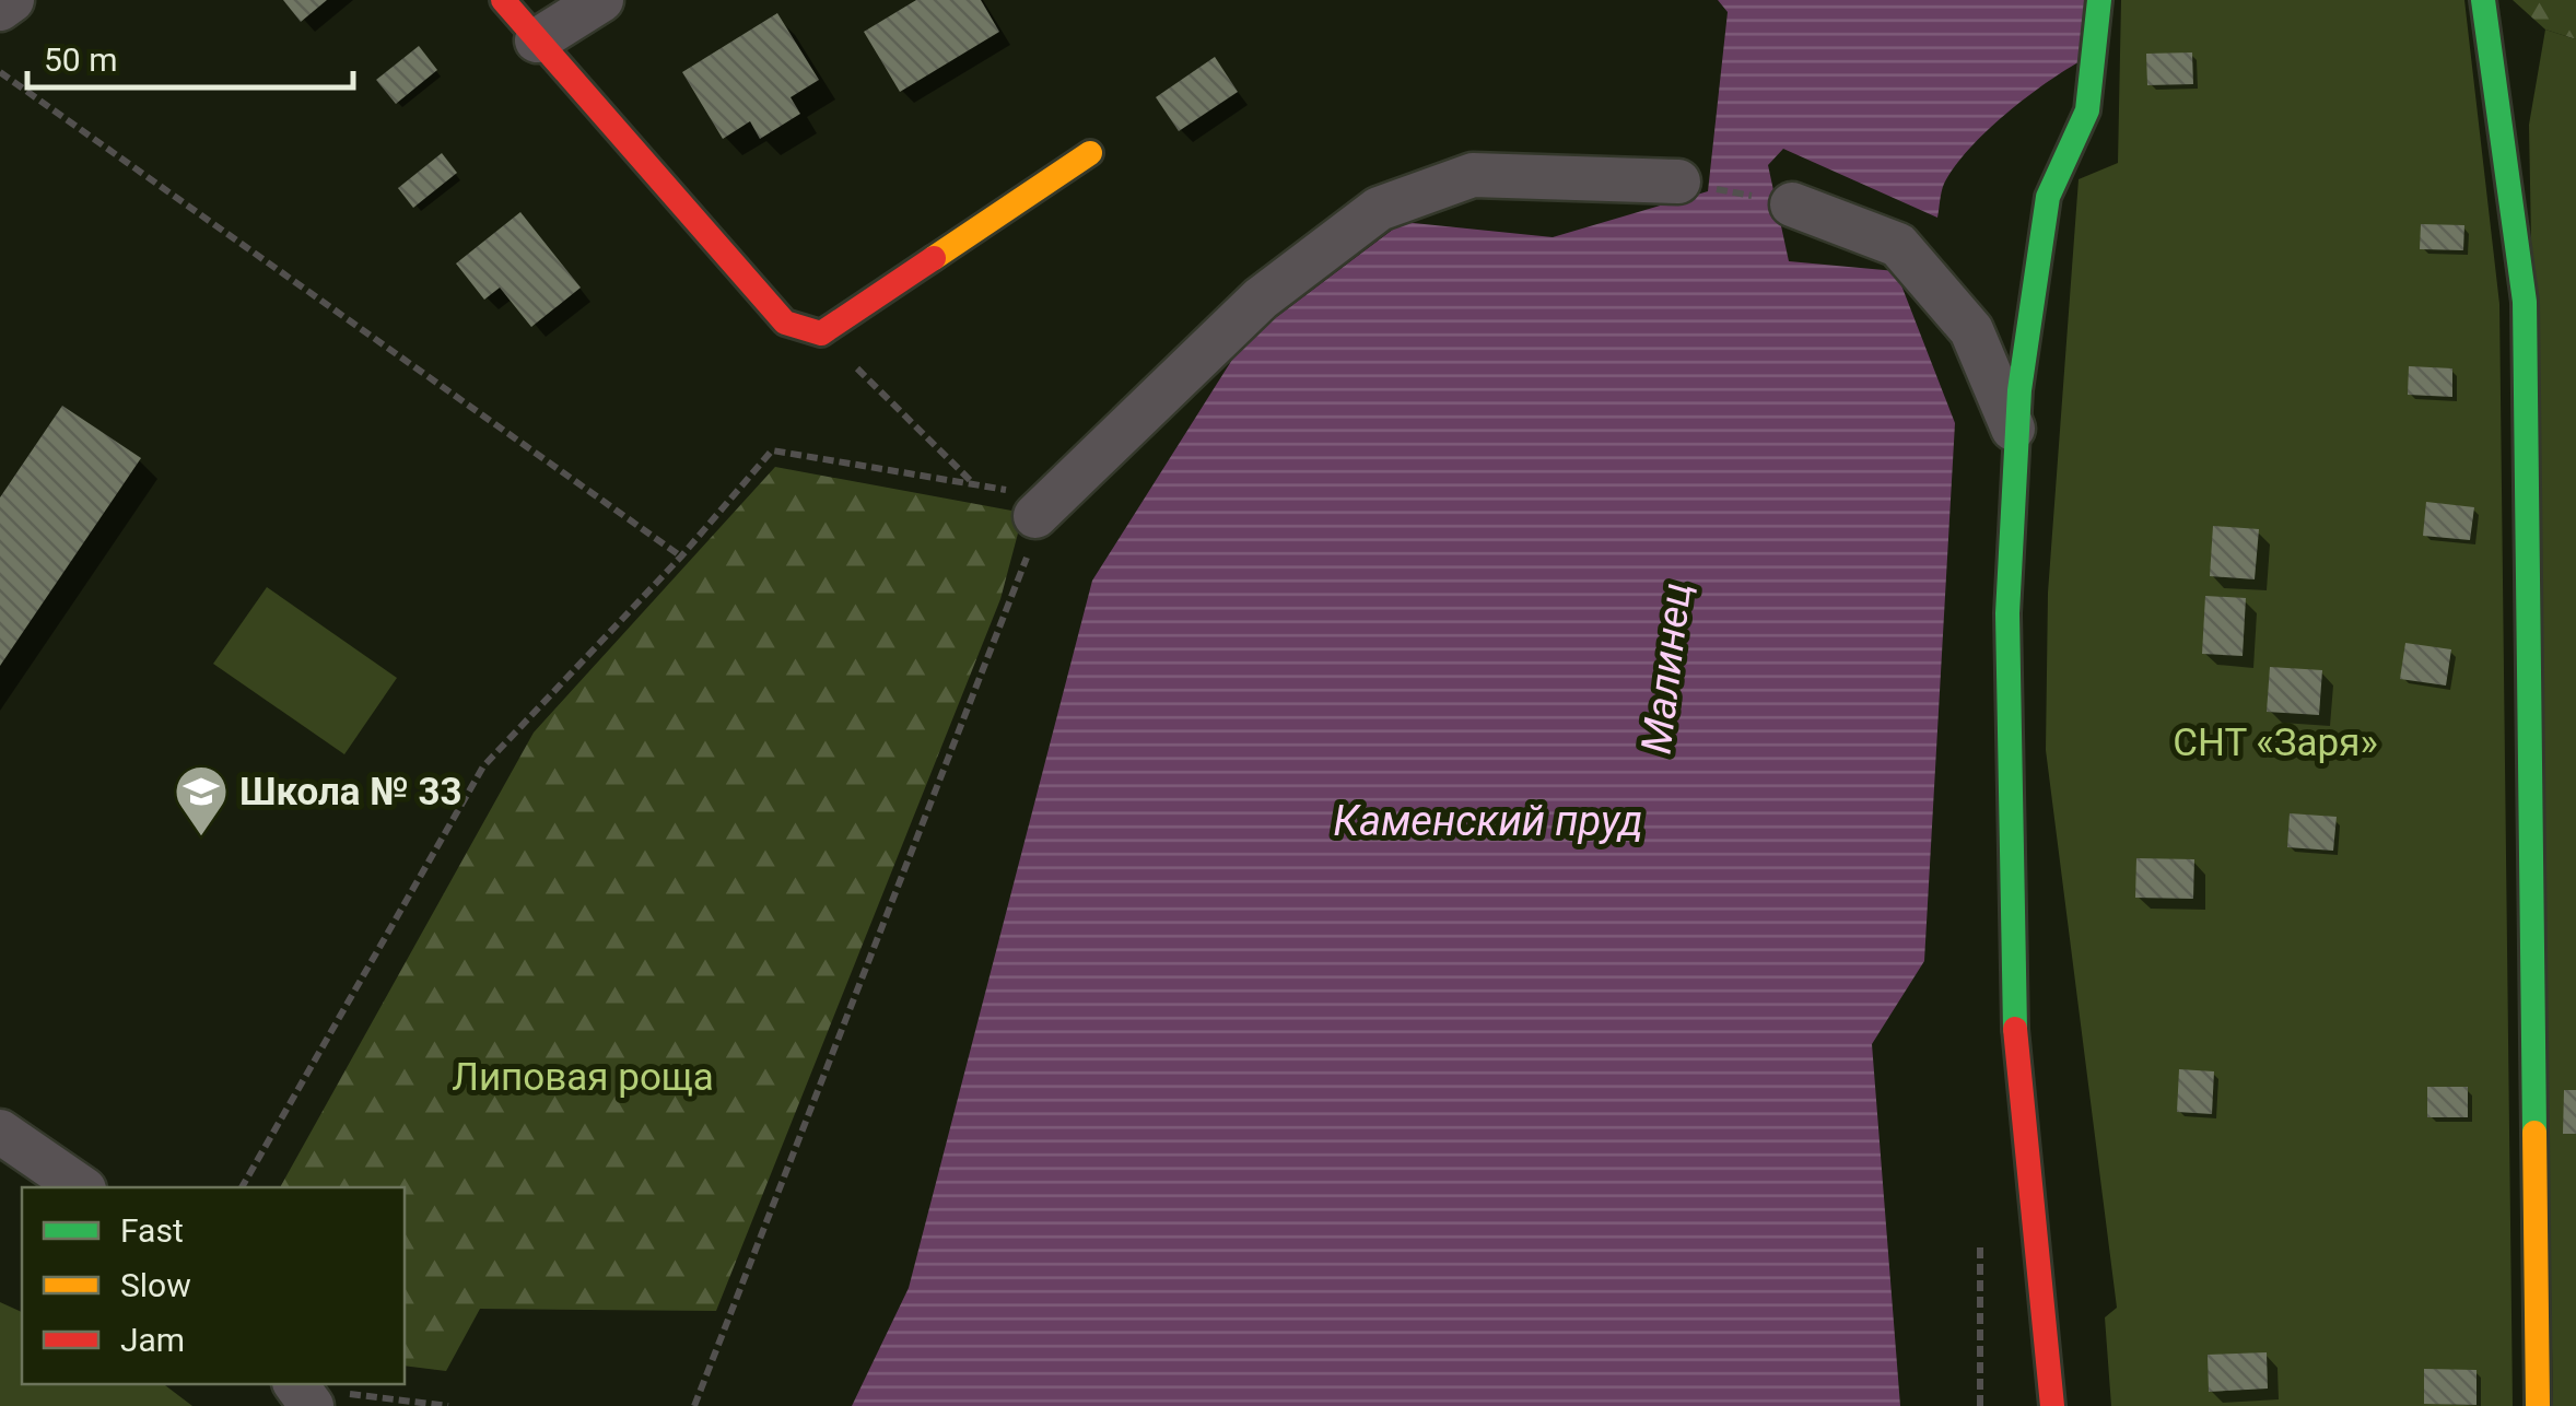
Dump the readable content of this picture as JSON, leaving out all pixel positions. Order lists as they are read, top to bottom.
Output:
{
  "water": ["Малинец", "Каменский пруд"],
  "parks": ["СНТ «Заря»", "Липовая роща"],
  "places": {
    "school or university": ["Школа № 33"]
  },
  "legend": ["Fast", "Slow", "Jam"],
  "scale_bar": "50 m"
}
